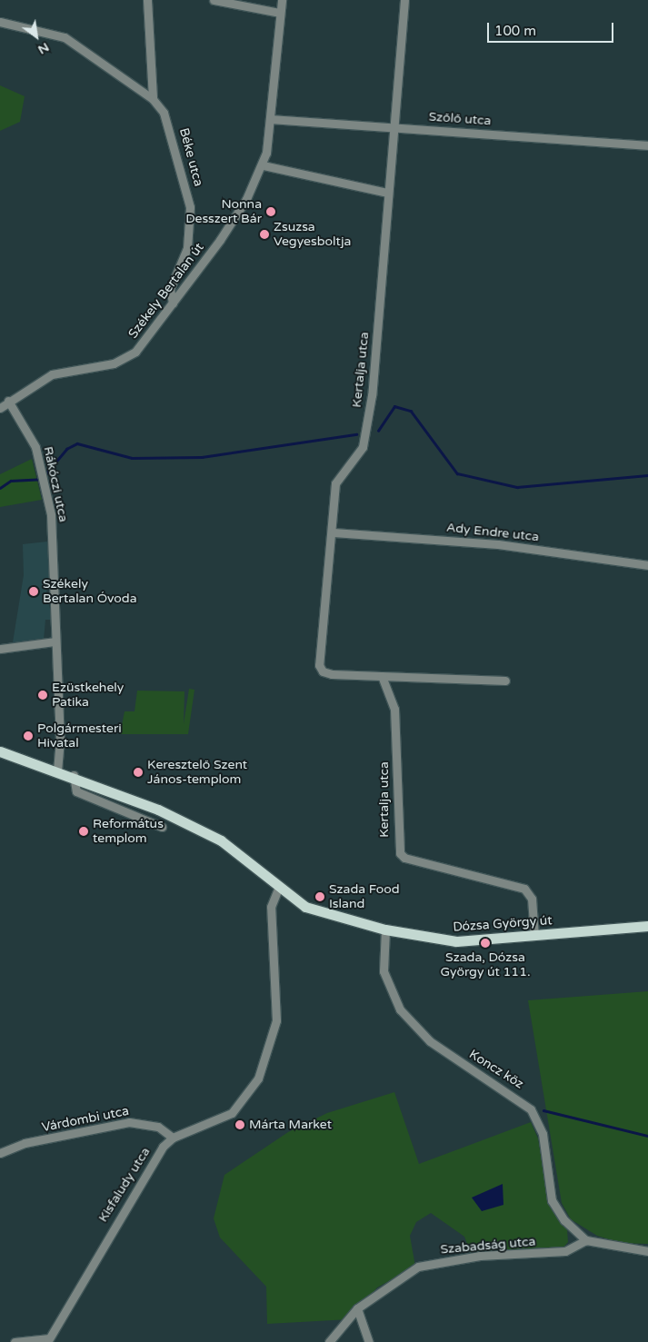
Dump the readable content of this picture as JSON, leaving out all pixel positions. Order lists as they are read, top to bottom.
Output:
{
  "streets": {
    "main road": ["Dózsa György út"],
    "street": [
      "Szőlő utca",
      "Béke utca",
      "Székely Bertalan út",
      "Kertalja utca",
      "Rákóczi utca",
      "Ady Endre utca",
      "Koncz köz",
      "Várdombi utca",
      "Kisfaludy utca",
      "Szabadság utca"
    ]
  },
  "crossings": [
    ["Szőlő utca", "Székely Bertalan út"],
    ["Szőlő utca", "Kertalja utca"],
    ["Béke utca", "Székely Bertalan út"],
    ["Székely Bertalan út", "Rákóczi utca"],
    ["Kertalja utca", "Ady Endre utca"],
    ["Kertalja utca", "Dózsa György út"],
    ["Rákóczi utca", "Dózsa György út"],
    ["Dózsa György út", "Koncz köz"],
    ["Dózsa György út", "Kisfaludy utca"],
    ["Koncz köz", "Szabadság utca"],
    ["Várdombi utca", "Kisfaludy utca"]
  ],
  "places": [
    "Nonna Desszert Bár",
    "Zsuzsa Vegyesboltja",
    "Székely Bertalan Óvoda",
    "Ezüstkehely Patika",
    "Polgármesteri Hivatal",
    "Keresztelő Szent János-templom",
    "Református templom",
    "Szada Food Island",
    "Szada, Dózsa György út 111.",
    "Márta Market"
  ],
  "scale_bar": "100 m",
  "north": "bottom right"
}
